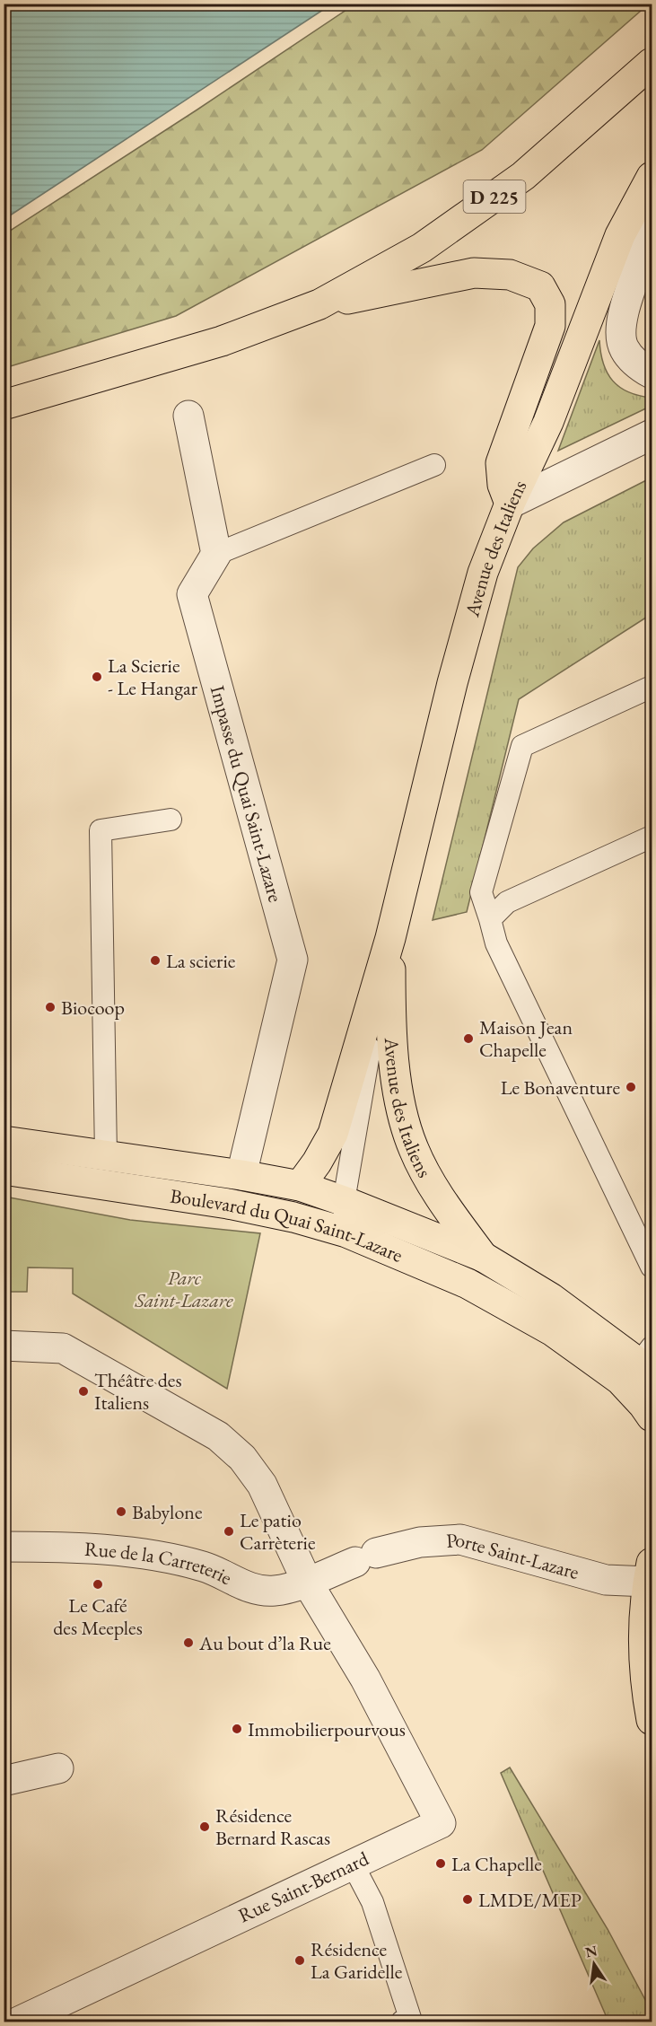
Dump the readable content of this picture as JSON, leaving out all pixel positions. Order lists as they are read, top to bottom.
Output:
{
  "streets": {
    "main road": ["D 225", "Avenue des Italiens", "Boulevard du Quai Saint-Lazare"],
    "street": [
      "Impasse du Quai Saint-Lazare",
      "Porte Saint-Lazare",
      "Rue de la Carreterie",
      "Rue Saint-Bernard"
    ]
  },
  "crossings": [
    ["Avenue des Italiens", "Boulevard du Quai Saint-Lazare"],
    ["Impasse du Quai Saint-Lazare", "Boulevard du Quai Saint-Lazare"],
    ["Porte Saint-Lazare", "Rue de la Carreterie"],
    ["Porte Saint-Lazare", "Rue Saint-Bernard"],
    ["Rue de la Carreterie", "Rue Saint-Bernard"]
  ],
  "parks": ["Parc Saint-Lazare"],
  "places": [
    "La Scierie - Le Hangar",
    "La scierie",
    "Biocoop",
    "Maison Jean Chapelle",
    "Le Bonaventure",
    "Théâtre des Italiens",
    "Babylone",
    "Le patio Carrèterie",
    "Le Café des Meeples",
    "Au bout d’la Rue",
    "Immobilierpourvous",
    "Résidence Bernard Rascas",
    "La Chapelle",
    "LMDE/MEP",
    "Résidence La Garidelle"
  ],
  "north": "top"
}
